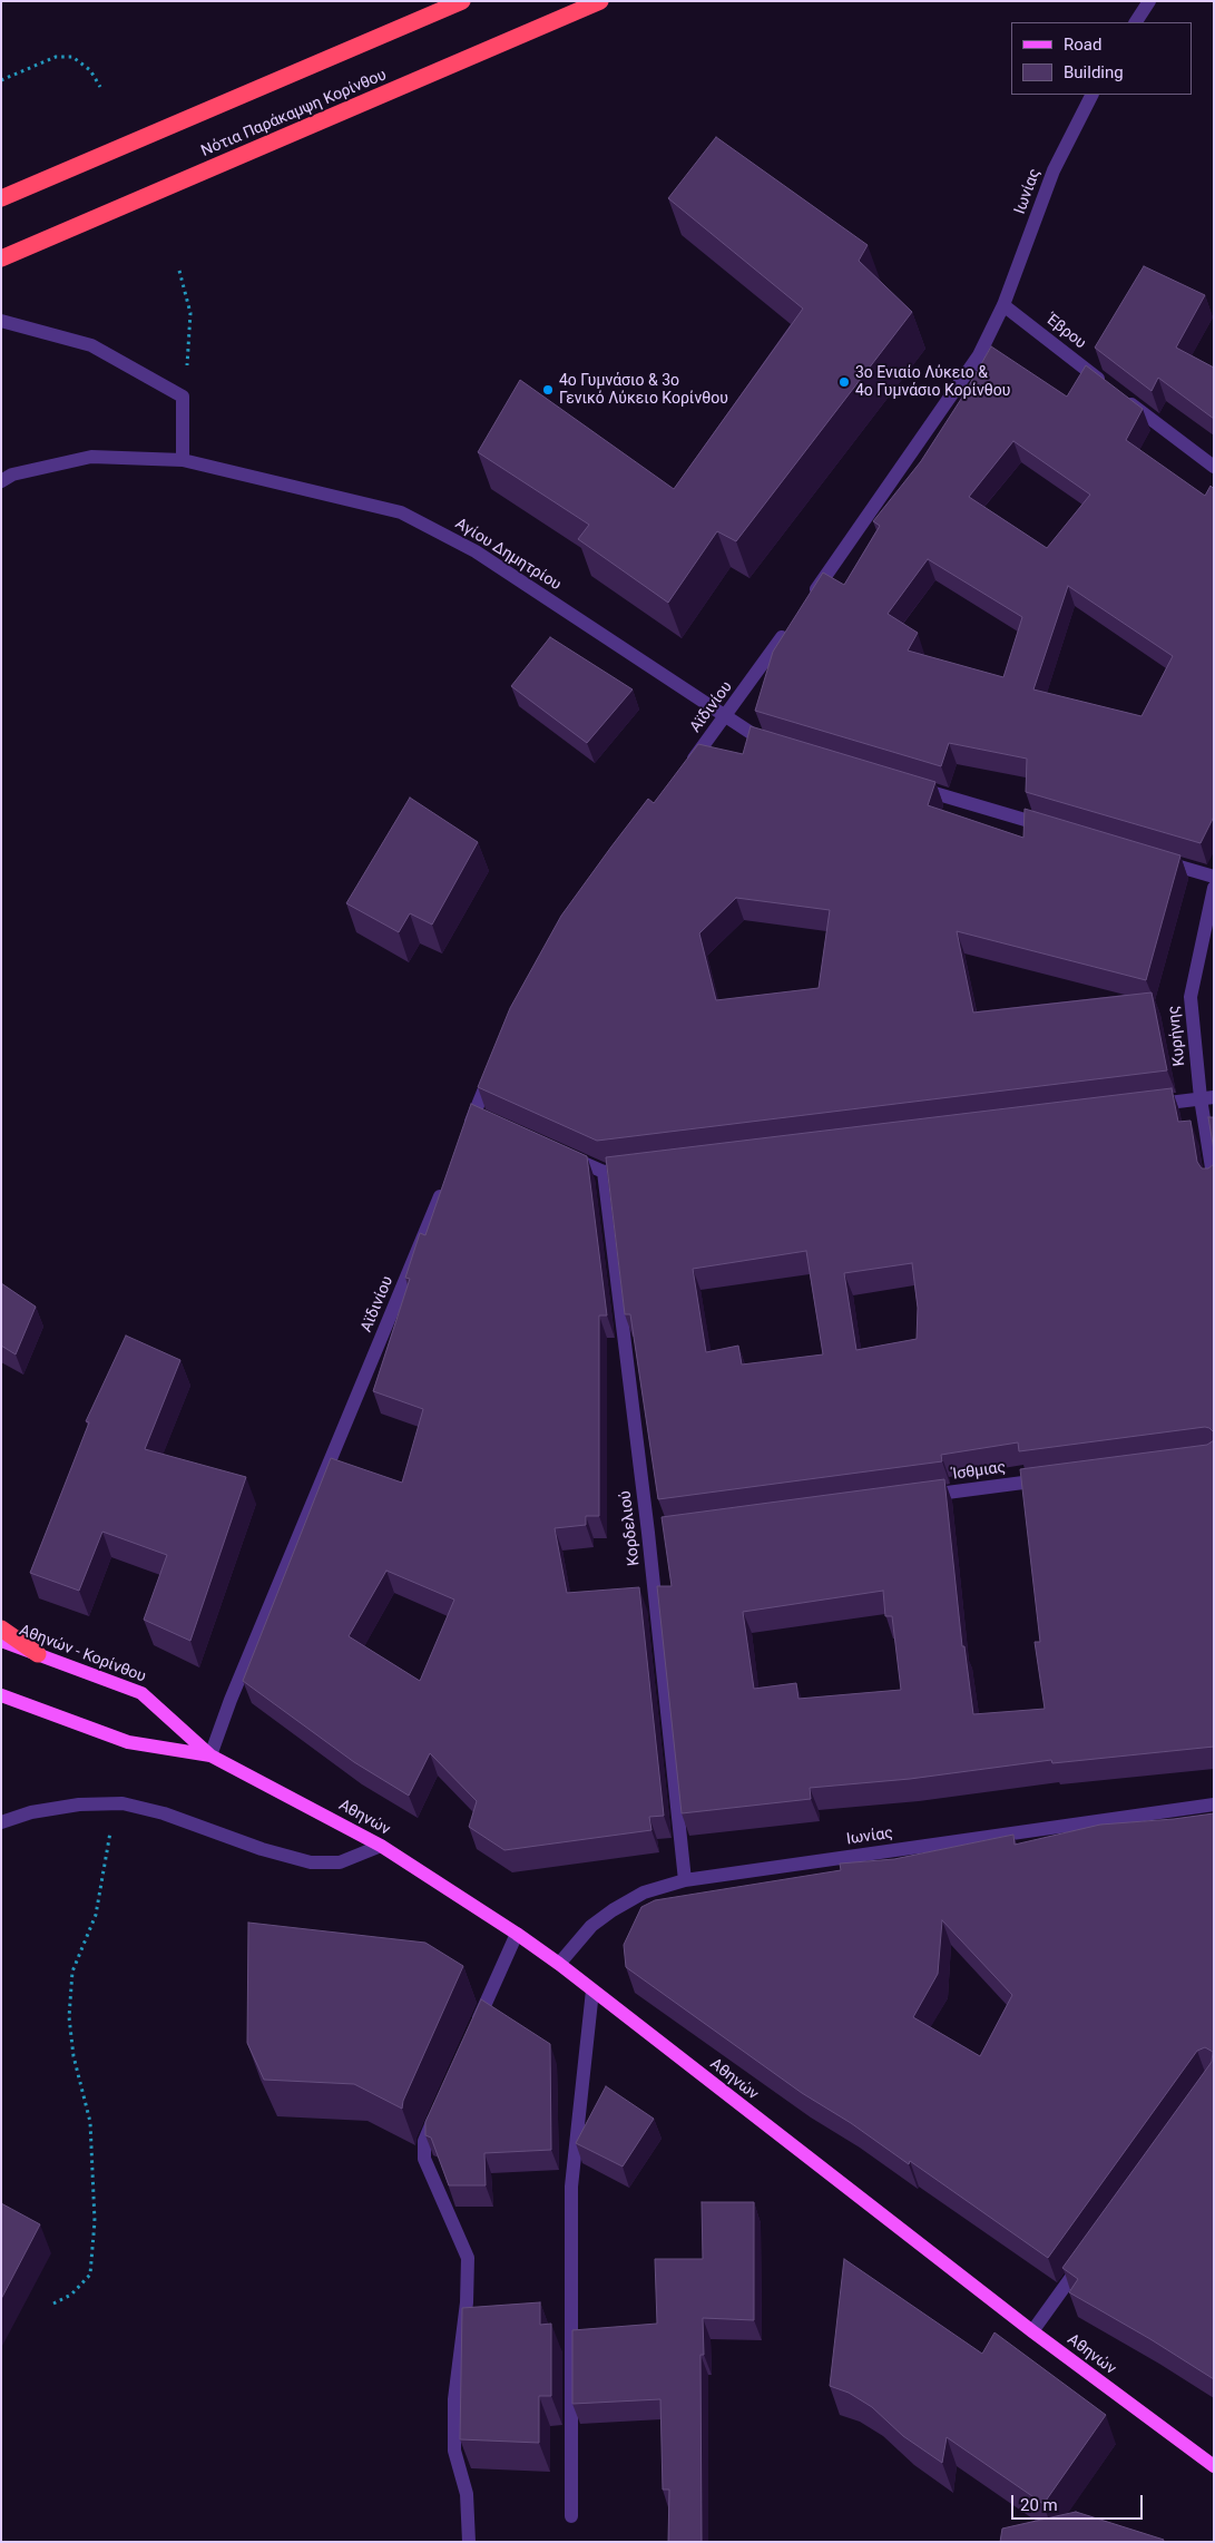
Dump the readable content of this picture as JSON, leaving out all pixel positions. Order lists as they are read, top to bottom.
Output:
{
  "streets": {
    "highway": ["Νότια Παράκαμψη Κορίνθου"],
    "main road": ["Αθηνών - Κορίνθου", "Αθηνών"],
    "street": [
      "Ιωνίας",
      "Έβρου",
      "Αγίου Δημητρίου",
      "Αϊδινίου",
      "Κυρήνης",
      "Ίσθμιας",
      "Κορδελιού"
    ]
  },
  "crossings": [
    ["Ιωνίας", "Έβρου"],
    ["Ιωνίας", "Κορδελιού"],
    ["Ιωνίας", "Αθηνών"],
    ["Αγίου Δημητρίου", "Αϊδινίου"],
    ["Αϊδινίου", "Αθηνών - Κορίνθου"],
    ["Αϊδινίου", "Αθηνών"],
    ["Αθηνών - Κορίνθου", "Αθηνών"]
  ],
  "places": ["3ο Ενιαίο Λύκειο & 4ο Γυμνάσιο Κορίνθου", "4ο Γυμνάσιο & 3ο Γενικό Λύκειο Κορίνθου"],
  "legend": ["Road", "Building"],
  "scale_bar": "20 m"
}
